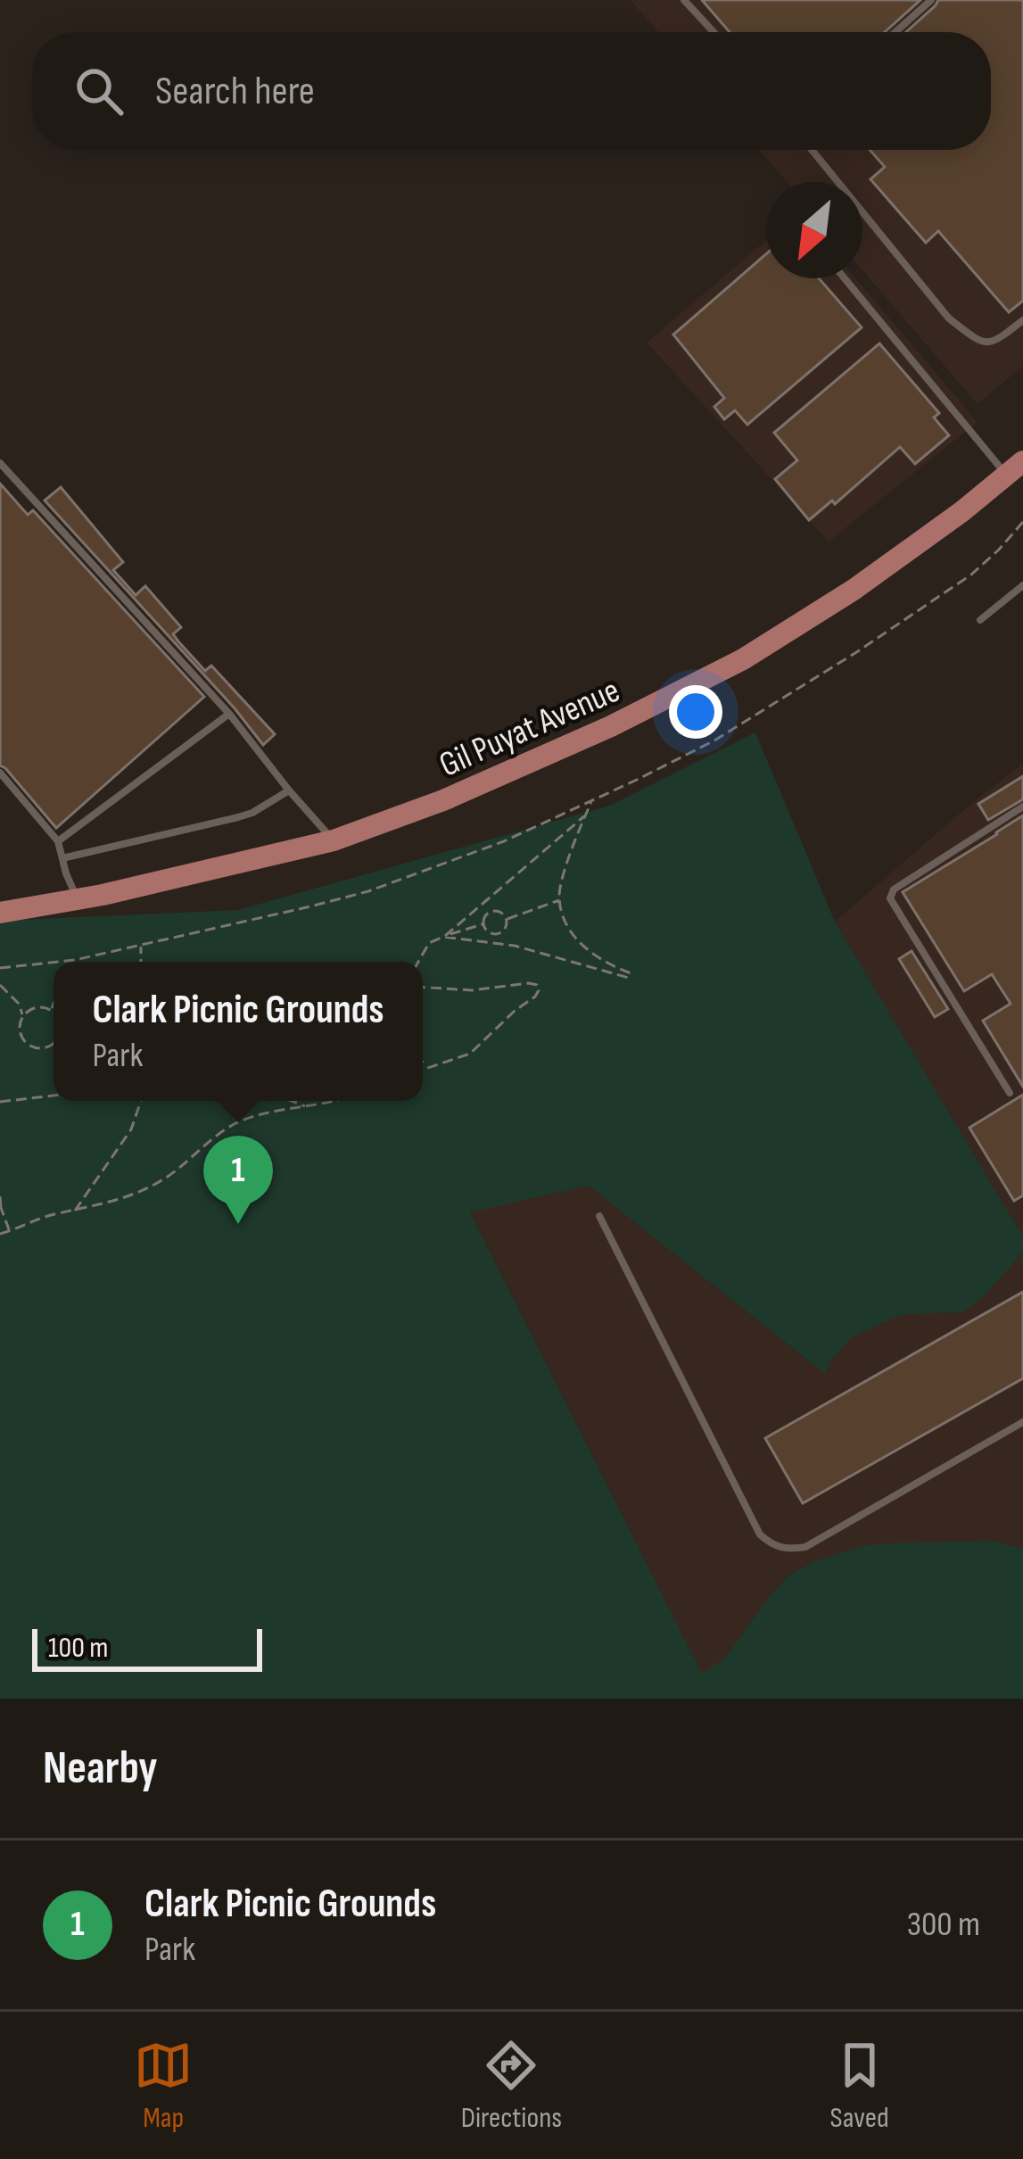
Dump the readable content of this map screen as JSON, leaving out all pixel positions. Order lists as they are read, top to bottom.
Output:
{
  "streets": {
    "main road": ["Gil Puyat Avenue"]
  },
  "scale_bar": "100 m",
  "north": "bottom left",
  "page": {
    "search": "Search here",
    "popup": ["Clark Picnic Grounds", "Park"],
    "pins": "1",
    "scale": "100 m",
    "heading": "Nearby",
    "list": [
      {
        "mark": "1",
        "name": "Clark Picnic Grounds",
        "note": "Park",
        "value": "300 m"
      }
    ],
    "nav": ["Map", "Directions", "Saved"]
  }
}
